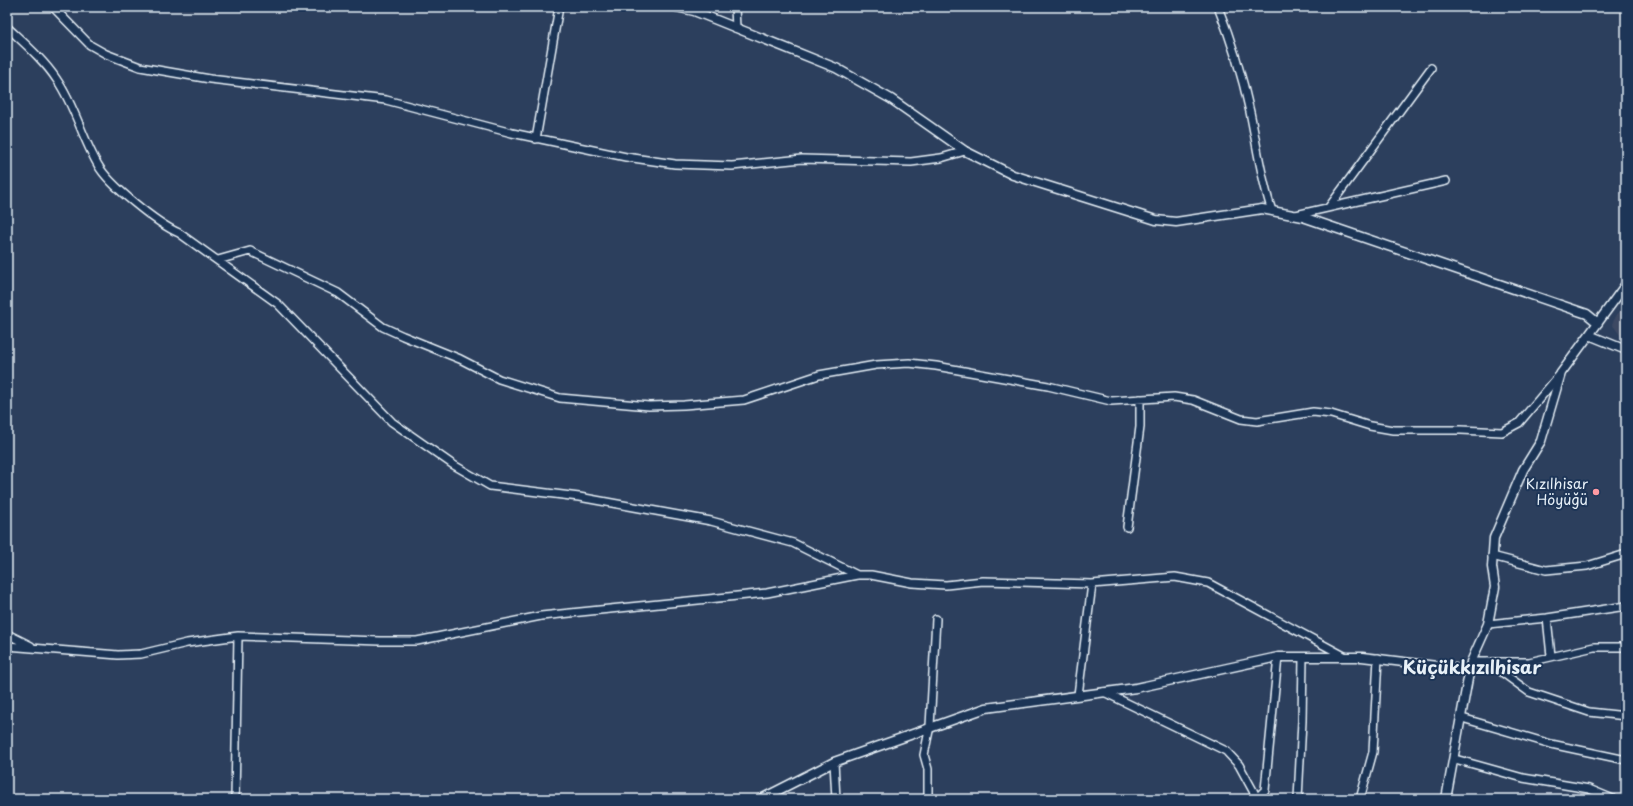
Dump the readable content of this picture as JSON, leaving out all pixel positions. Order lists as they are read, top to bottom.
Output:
{
  "districts": ["Küçükkızılhisar"],
  "places": ["Kızılhisar Höyüğü"]
}
